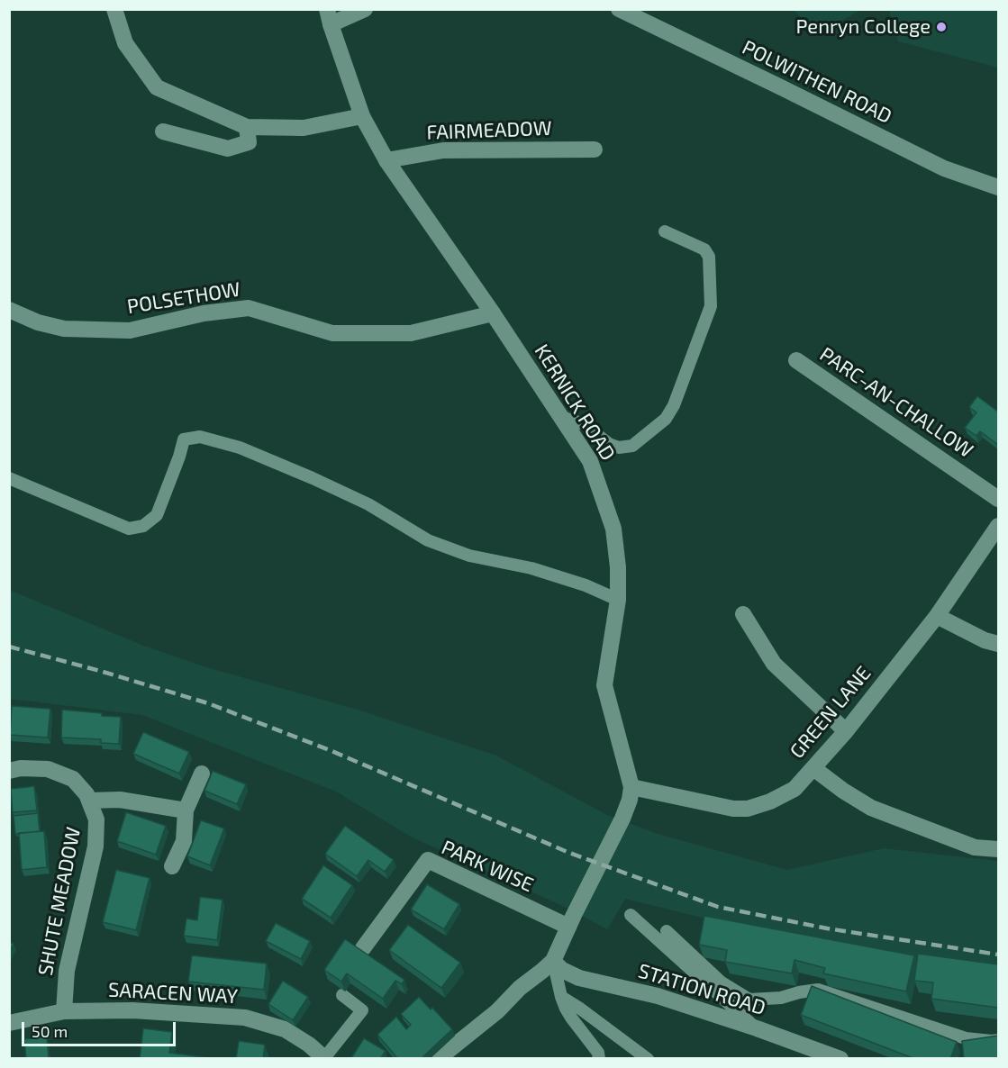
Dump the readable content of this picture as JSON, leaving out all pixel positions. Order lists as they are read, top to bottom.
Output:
{
  "streets": {
    "street": [
      "POLWITHEN ROAD",
      "FAIRMEADOW",
      "POLSETHOW",
      "KERNICK ROAD",
      "PARC-AN-CHALLOW",
      "GREEN LANE",
      "PARK WISE",
      "SHUTE MEADOW",
      "STATION ROAD",
      "SARACEN WAY"
    ]
  },
  "crossings": [
    ["FAIRMEADOW", "KERNICK ROAD"],
    ["POLSETHOW", "KERNICK ROAD"],
    ["KERNICK ROAD", "GREEN LANE"],
    ["KERNICK ROAD", "PARK WISE"],
    ["KERNICK ROAD", "STATION ROAD"],
    ["SHUTE MEADOW", "SARACEN WAY"]
  ],
  "places": ["Penryn College"],
  "scale_bar": "50 m"
}
